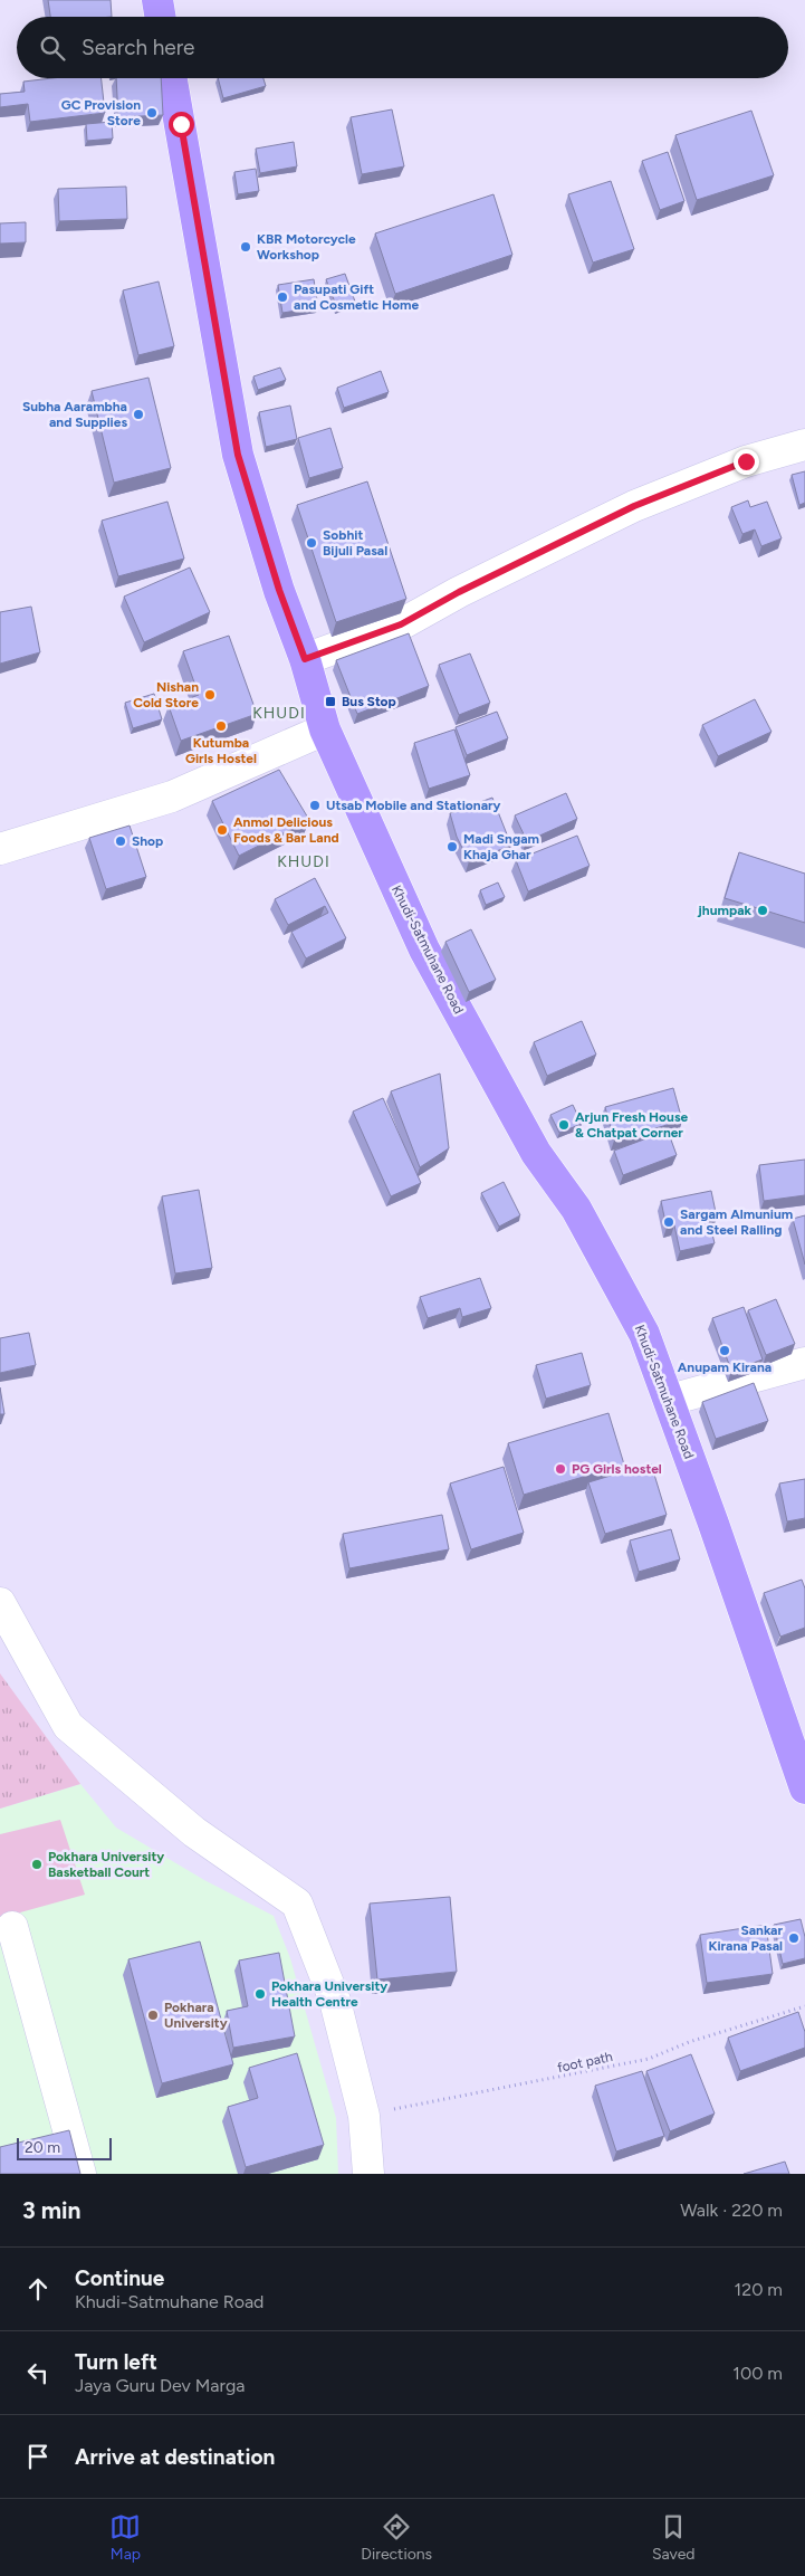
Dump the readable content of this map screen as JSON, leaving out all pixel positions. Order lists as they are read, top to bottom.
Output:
{
  "streets": {
    "main road": ["Khudi-Satmuhane Road"],
    "path": ["foot path"]
  },
  "districts": ["KHUDI", "KHUDI"],
  "places": {
    "other": [
      "GC Provision Store",
      "KBR Motorcycle Workshop",
      "Pasupati Gift and Cosmetic Home",
      "Subha Aarambha and Supplies",
      "Sobhit Bijuli Pasal",
      "Nishan Cold Store",
      "Kutumba Girls Hostel",
      "Utsab Mobile and Stationary",
      "Anmol Delicious Foods & Bar Land",
      "Shop",
      "Madi Sngam Khaja Ghar",
      "jhumpak",
      "Arjun Fresh House & Chatpat Corner",
      "Sargam Almunium and Steel Ralling",
      "Anupam Kirana",
      "PG Girls hostel",
      "Pokhara University Basketball Court",
      "Sankar Kirana Pasal",
      "Pokhara University Health Centre",
      "Pokhara University"
    ],
    "transit": ["Bus Stop"]
  },
  "scale_bar": "20 m",
  "page": {
    "search": "Search here",
    "scale": "20 m",
    "heading": ["3 min", "Walk · 220 m"],
    "list": [
      ["Continue", "Khudi-Satmuhane Road", "120 m"],
      ["Turn left", "Jaya Guru Dev Marga", "100 m"],
      "Arrive at destination"
    ],
    "nav": ["Map", "Directions", "Saved"]
  }
}
